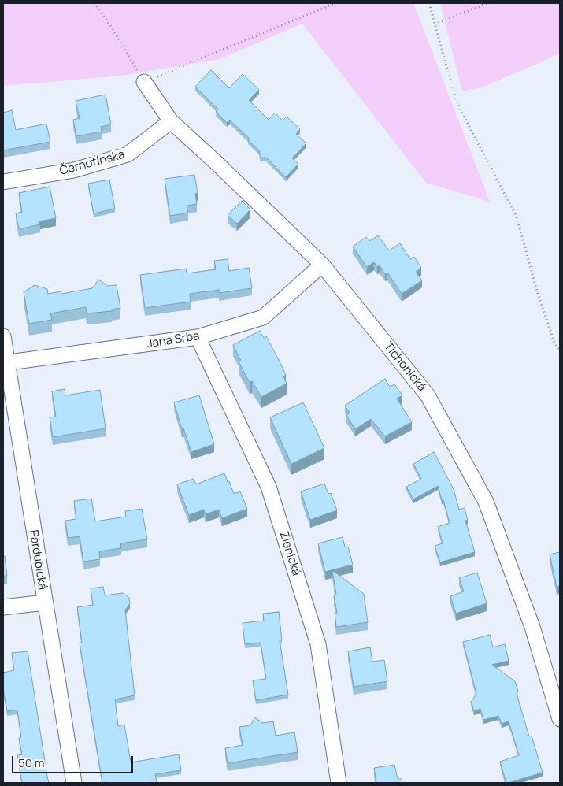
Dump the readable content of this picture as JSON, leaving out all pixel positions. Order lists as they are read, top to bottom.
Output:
{
  "streets": {
    "street": [
      "Černotínská",
      "Jana Srba",
      "Tichonická",
      "Zlenická",
      "Pardubická"
    ]
  },
  "crossings": [
    ["Černotínská", "Tichonická"],
    ["Jana Srba", "Tichonická"],
    ["Jana Srba", "Zlenická"],
    ["Jana Srba", "Pardubická"]
  ],
  "scale_bar": "50 m"
}
